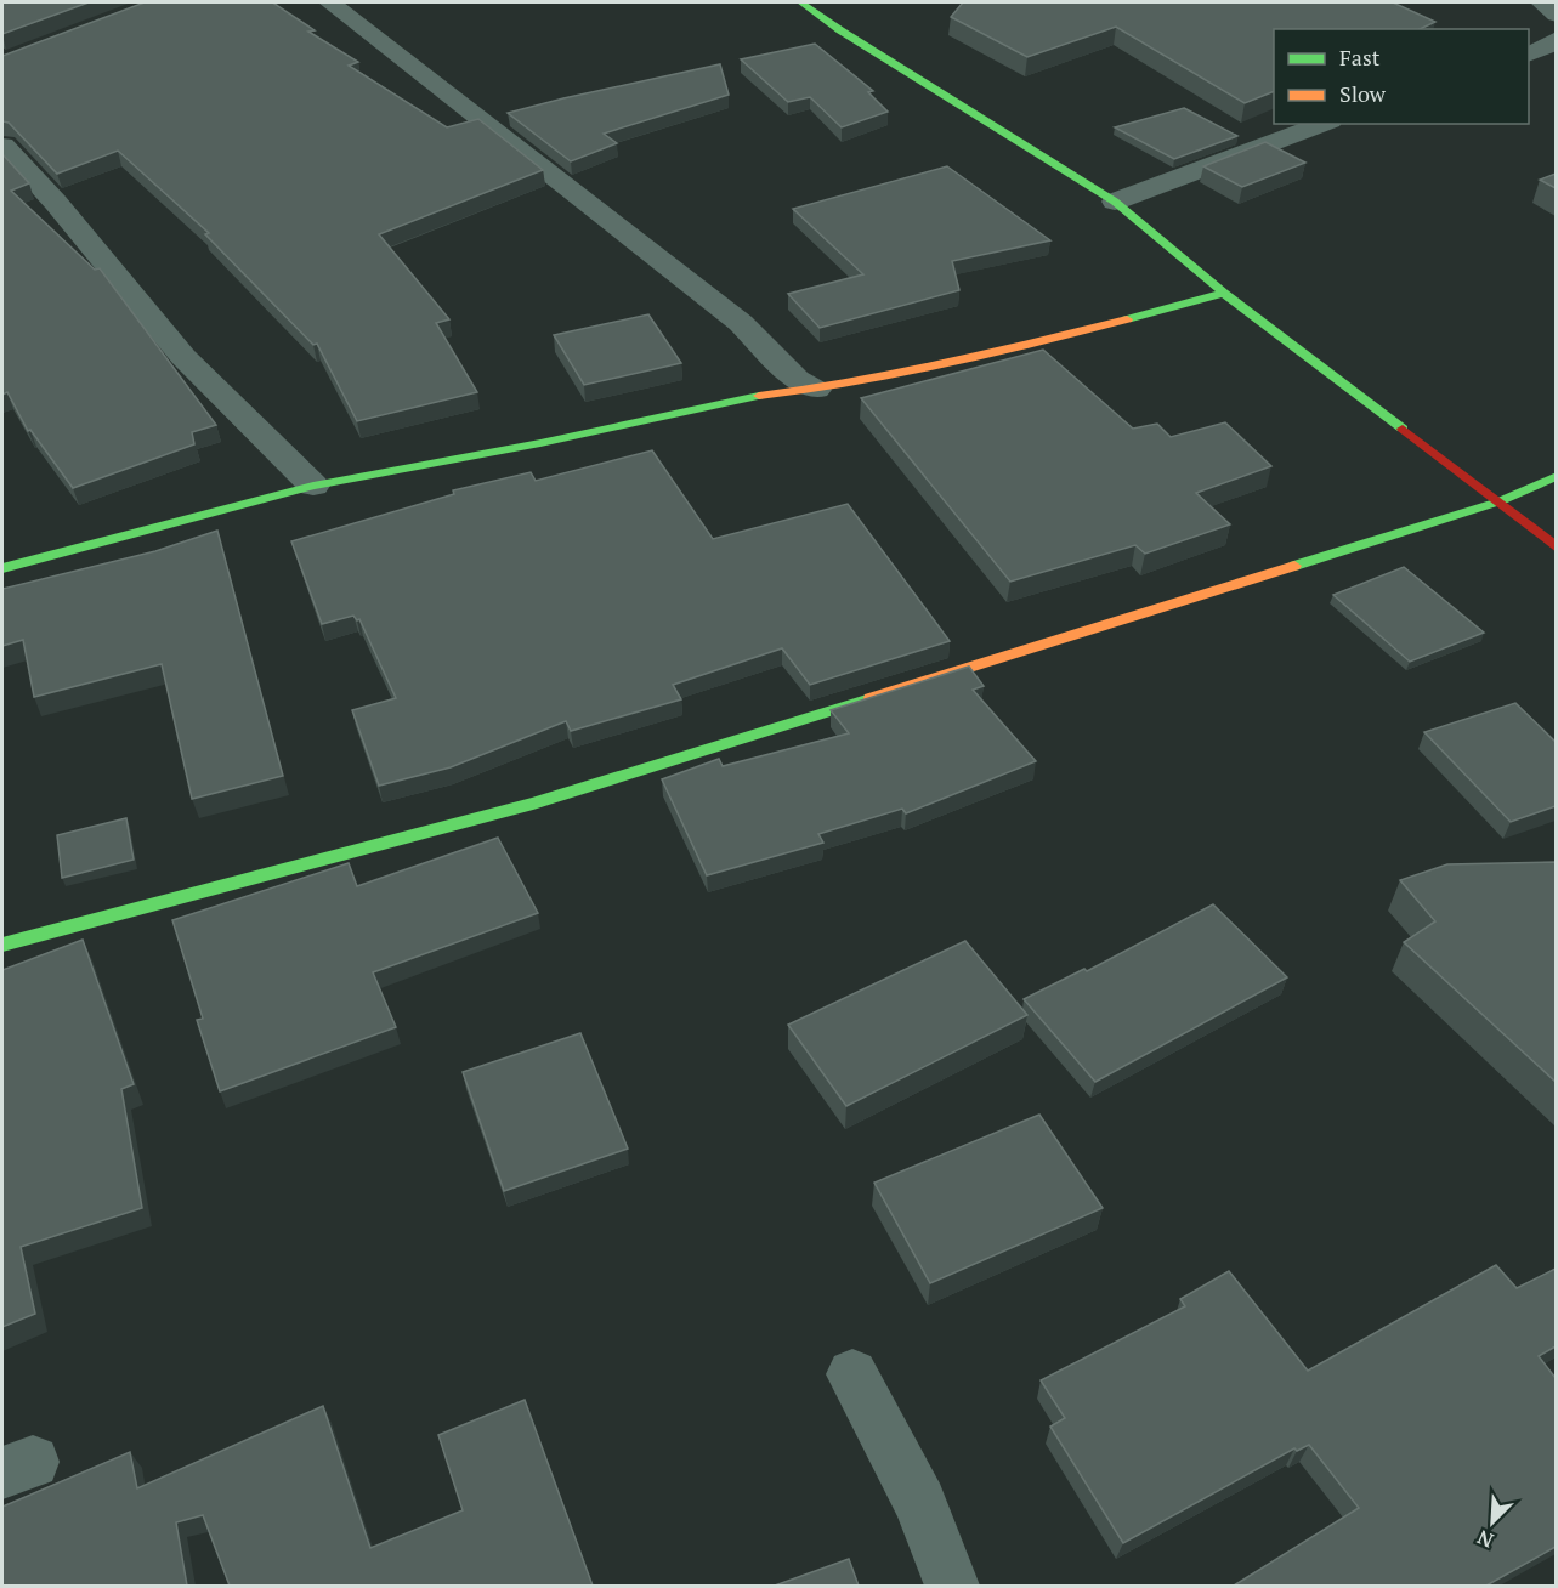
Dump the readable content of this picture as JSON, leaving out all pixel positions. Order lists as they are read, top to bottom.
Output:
{
  "legend": ["Fast", "Slow"],
  "north": "bottom left"
}
